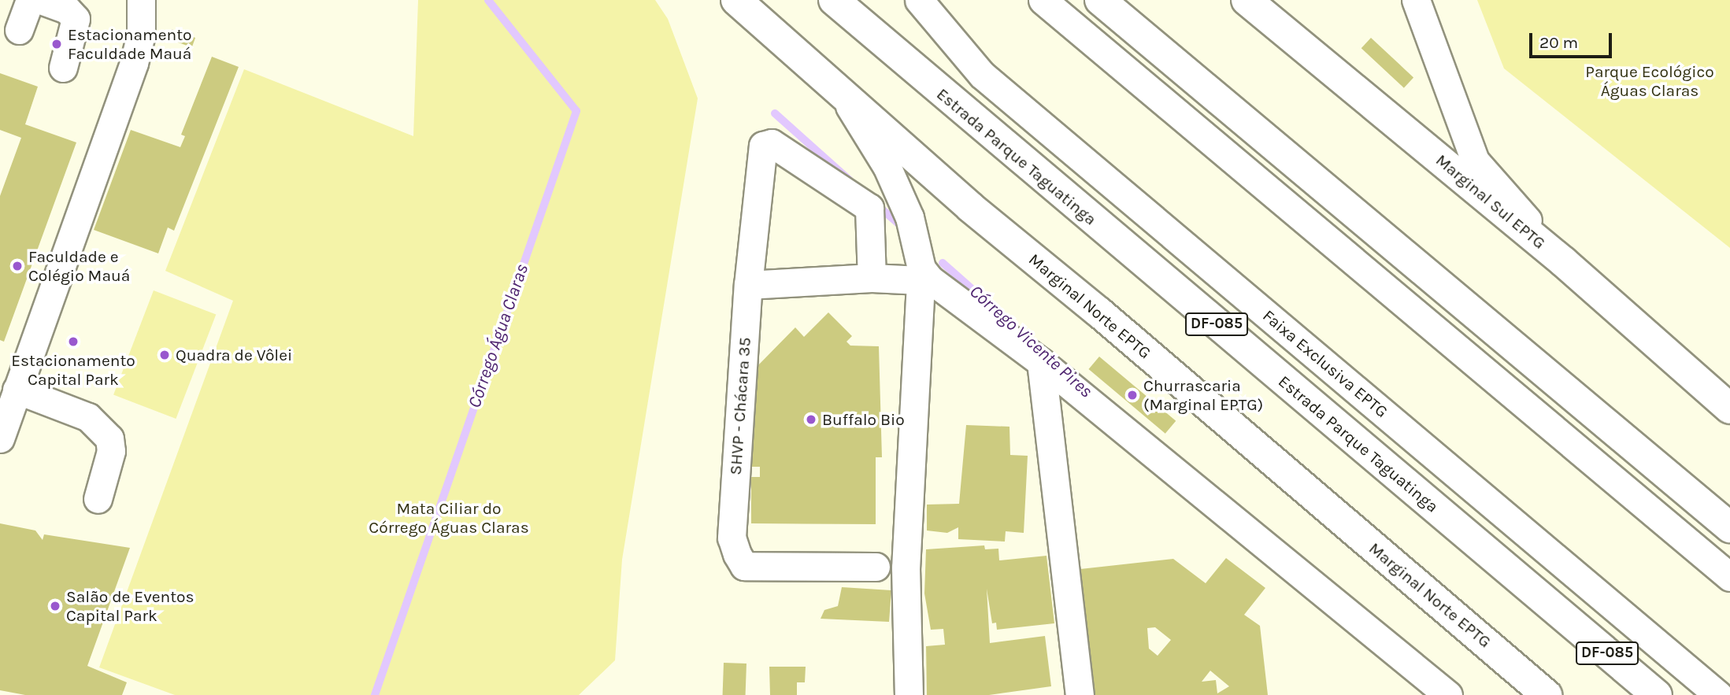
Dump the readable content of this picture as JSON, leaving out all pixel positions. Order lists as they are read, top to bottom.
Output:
{
  "streets": {
    "main road": [
      "Estrada Parque Taguatinga",
      "Marginal Sul EPTG",
      "Marginal Norte EPTG",
      "DF-085"
    ],
    "street": ["Faixa Exclusiva EPTG", "SHVP - Chácara 35"]
  },
  "water": ["Córrego Água Claras", "Córrego Vicente Pires"],
  "parks": ["Parque Ecológico Águas Claras", "Mata Ciliar do Córrego Águas Claras"],
  "places": [
    "Estacionamento Faculdade Mauá",
    "Faculdade e Colégio Mauá",
    "Estacionamento Capital Park",
    "Quadra de Vôlei",
    "Churrascaria (Marginal EPTG)",
    "Buffalo Bio",
    "Salão de Eventos Capital Park"
  ],
  "scale_bar": "20 m"
}
